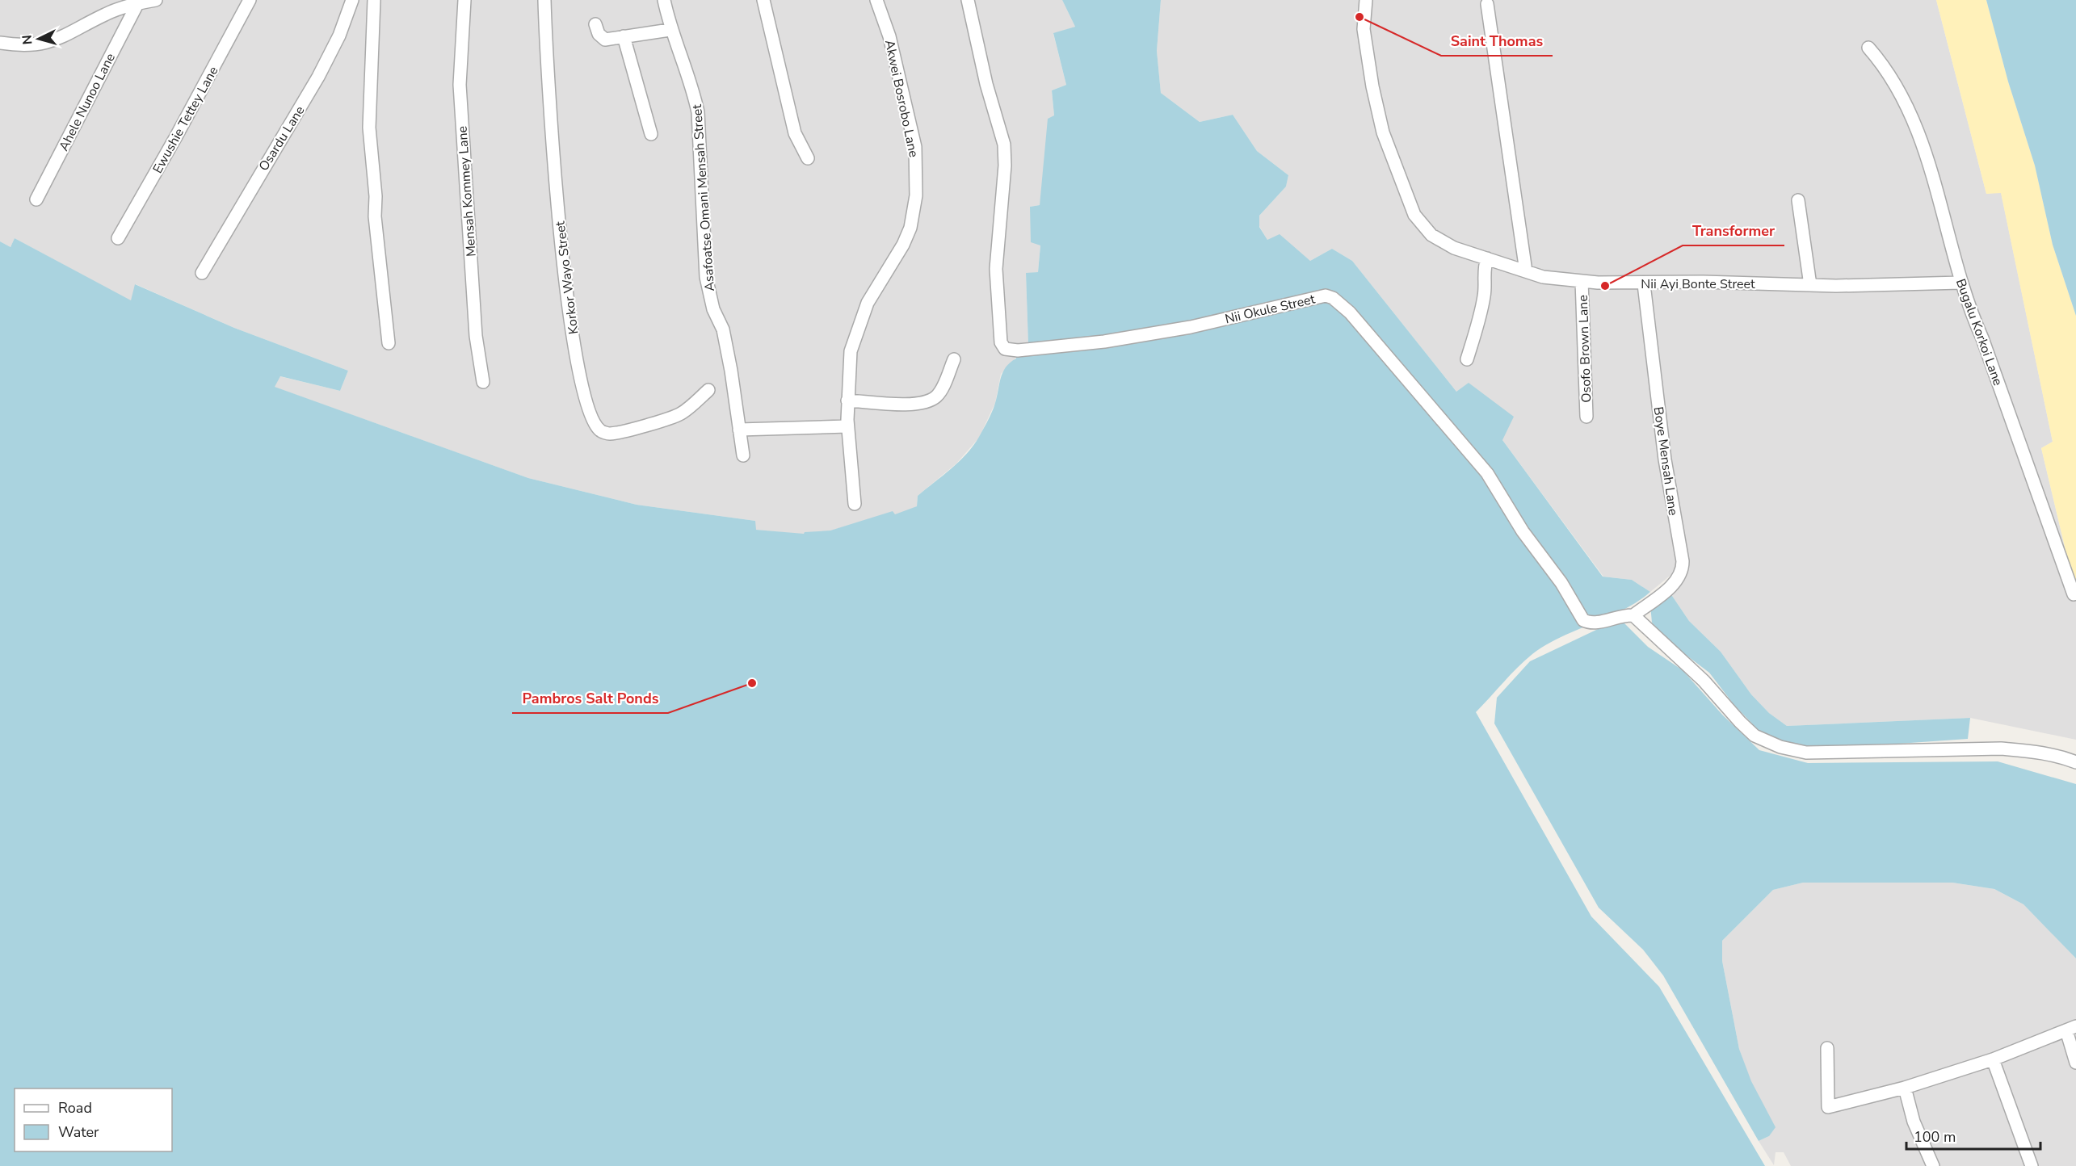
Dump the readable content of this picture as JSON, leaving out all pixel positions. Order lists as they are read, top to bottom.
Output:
{
  "streets": {
    "street": [
      "Akwei Bosrobo Lane",
      "Ahele Nunoo Lane",
      "Ewushie Tettey Lane",
      "Osardu Lane",
      "Mensah Kommey Lane",
      "Asafoatse Omani Mensah Street",
      "Korkor Wayo Street",
      "Nii Ayi Bonte Street",
      "Nii Okule Street",
      "Bugalu Korkoi Lane",
      "Osofo Brown Lane",
      "Boye Mensah Lane"
    ]
  },
  "crossings": [
    ["Nii Ayi Bonte Street", "Bugalu Korkoi Lane"],
    ["Nii Ayi Bonte Street", "Osofo Brown Lane"],
    ["Nii Ayi Bonte Street", "Boye Mensah Lane"],
    ["Nii Okule Street", "Boye Mensah Lane"]
  ],
  "places": ["Saint Thomas", "Transformer", "Pambros Salt Ponds"],
  "legend": ["Road", "Water"],
  "scale_bar": "100 m",
  "north": "left"
}
